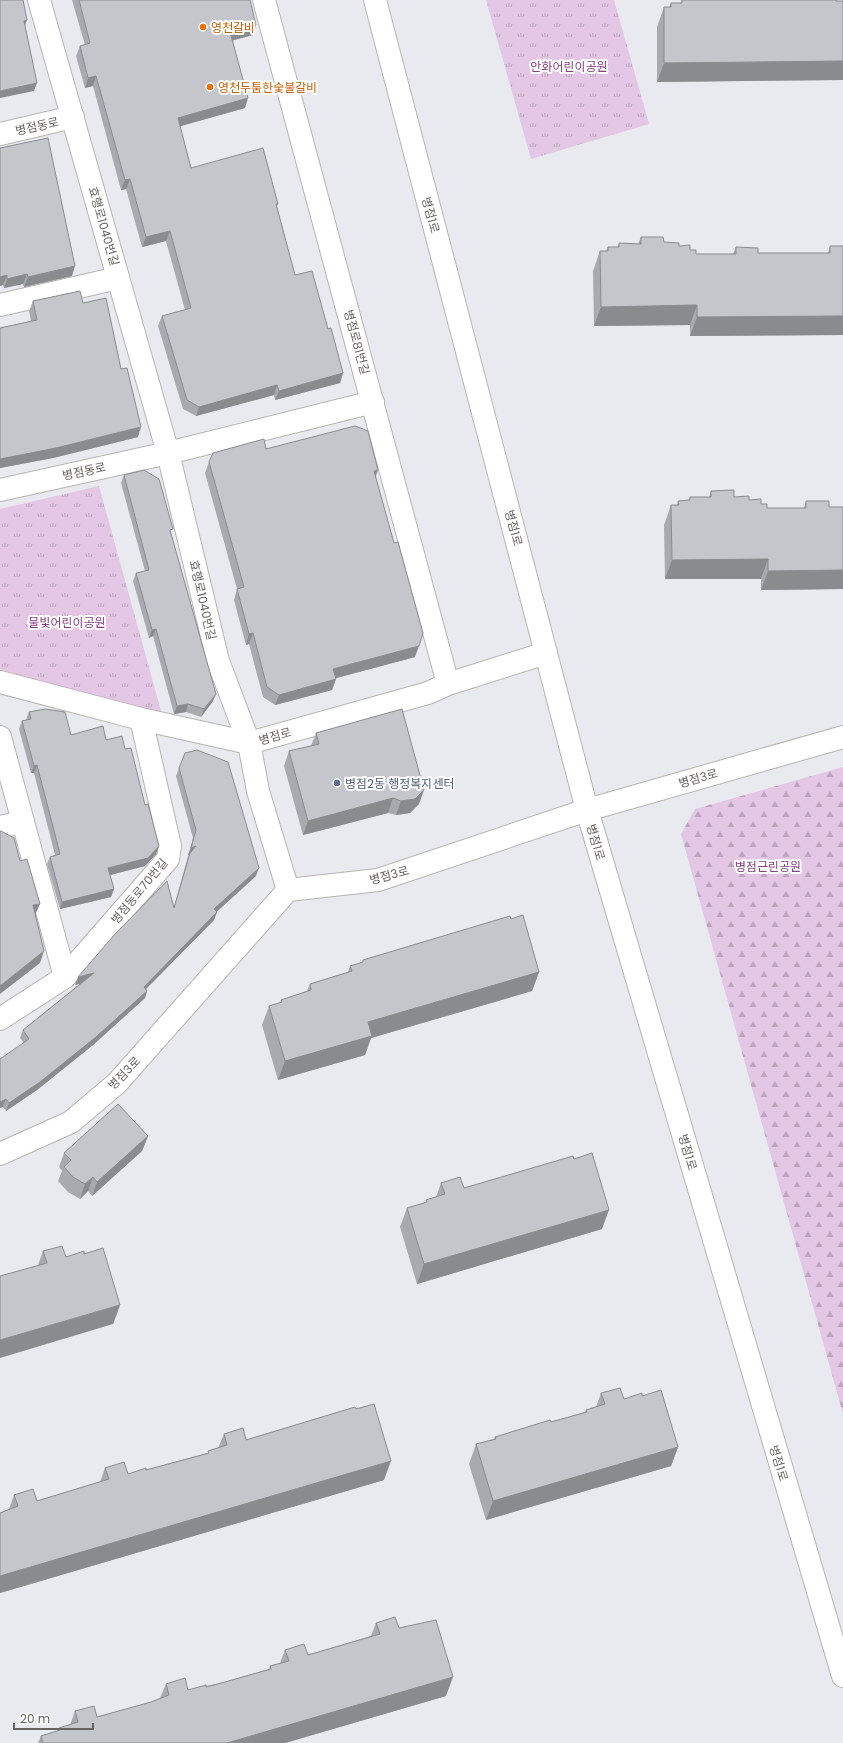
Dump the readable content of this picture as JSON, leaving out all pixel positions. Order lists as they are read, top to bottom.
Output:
{
  "streets": {
    "street": [
      "병점동로",
      "병점1로",
      "효행로1040번길",
      "병점로81번길",
      "병점로",
      "병점3로",
      "병점동로70번길"
    ]
  },
  "crossings": [
    ["병점동로", "효행로1040번길"],
    ["병점1로", "병점로"],
    ["병점1로", "병점3로"],
    ["효행로1040번길", "병점로"],
    ["효행로1040번길", "병점3로"],
    ["병점로81번길", "병점로"],
    ["병점로", "병점동로70번길"]
  ],
  "parks": ["안화어린이공원", "물빛어린이공원", "병점근린공원"],
  "places": ["영천갈비", "영천두툼한숯불갈비", "병점2동 행정복지센터"],
  "scale_bar": "20 m"
}
